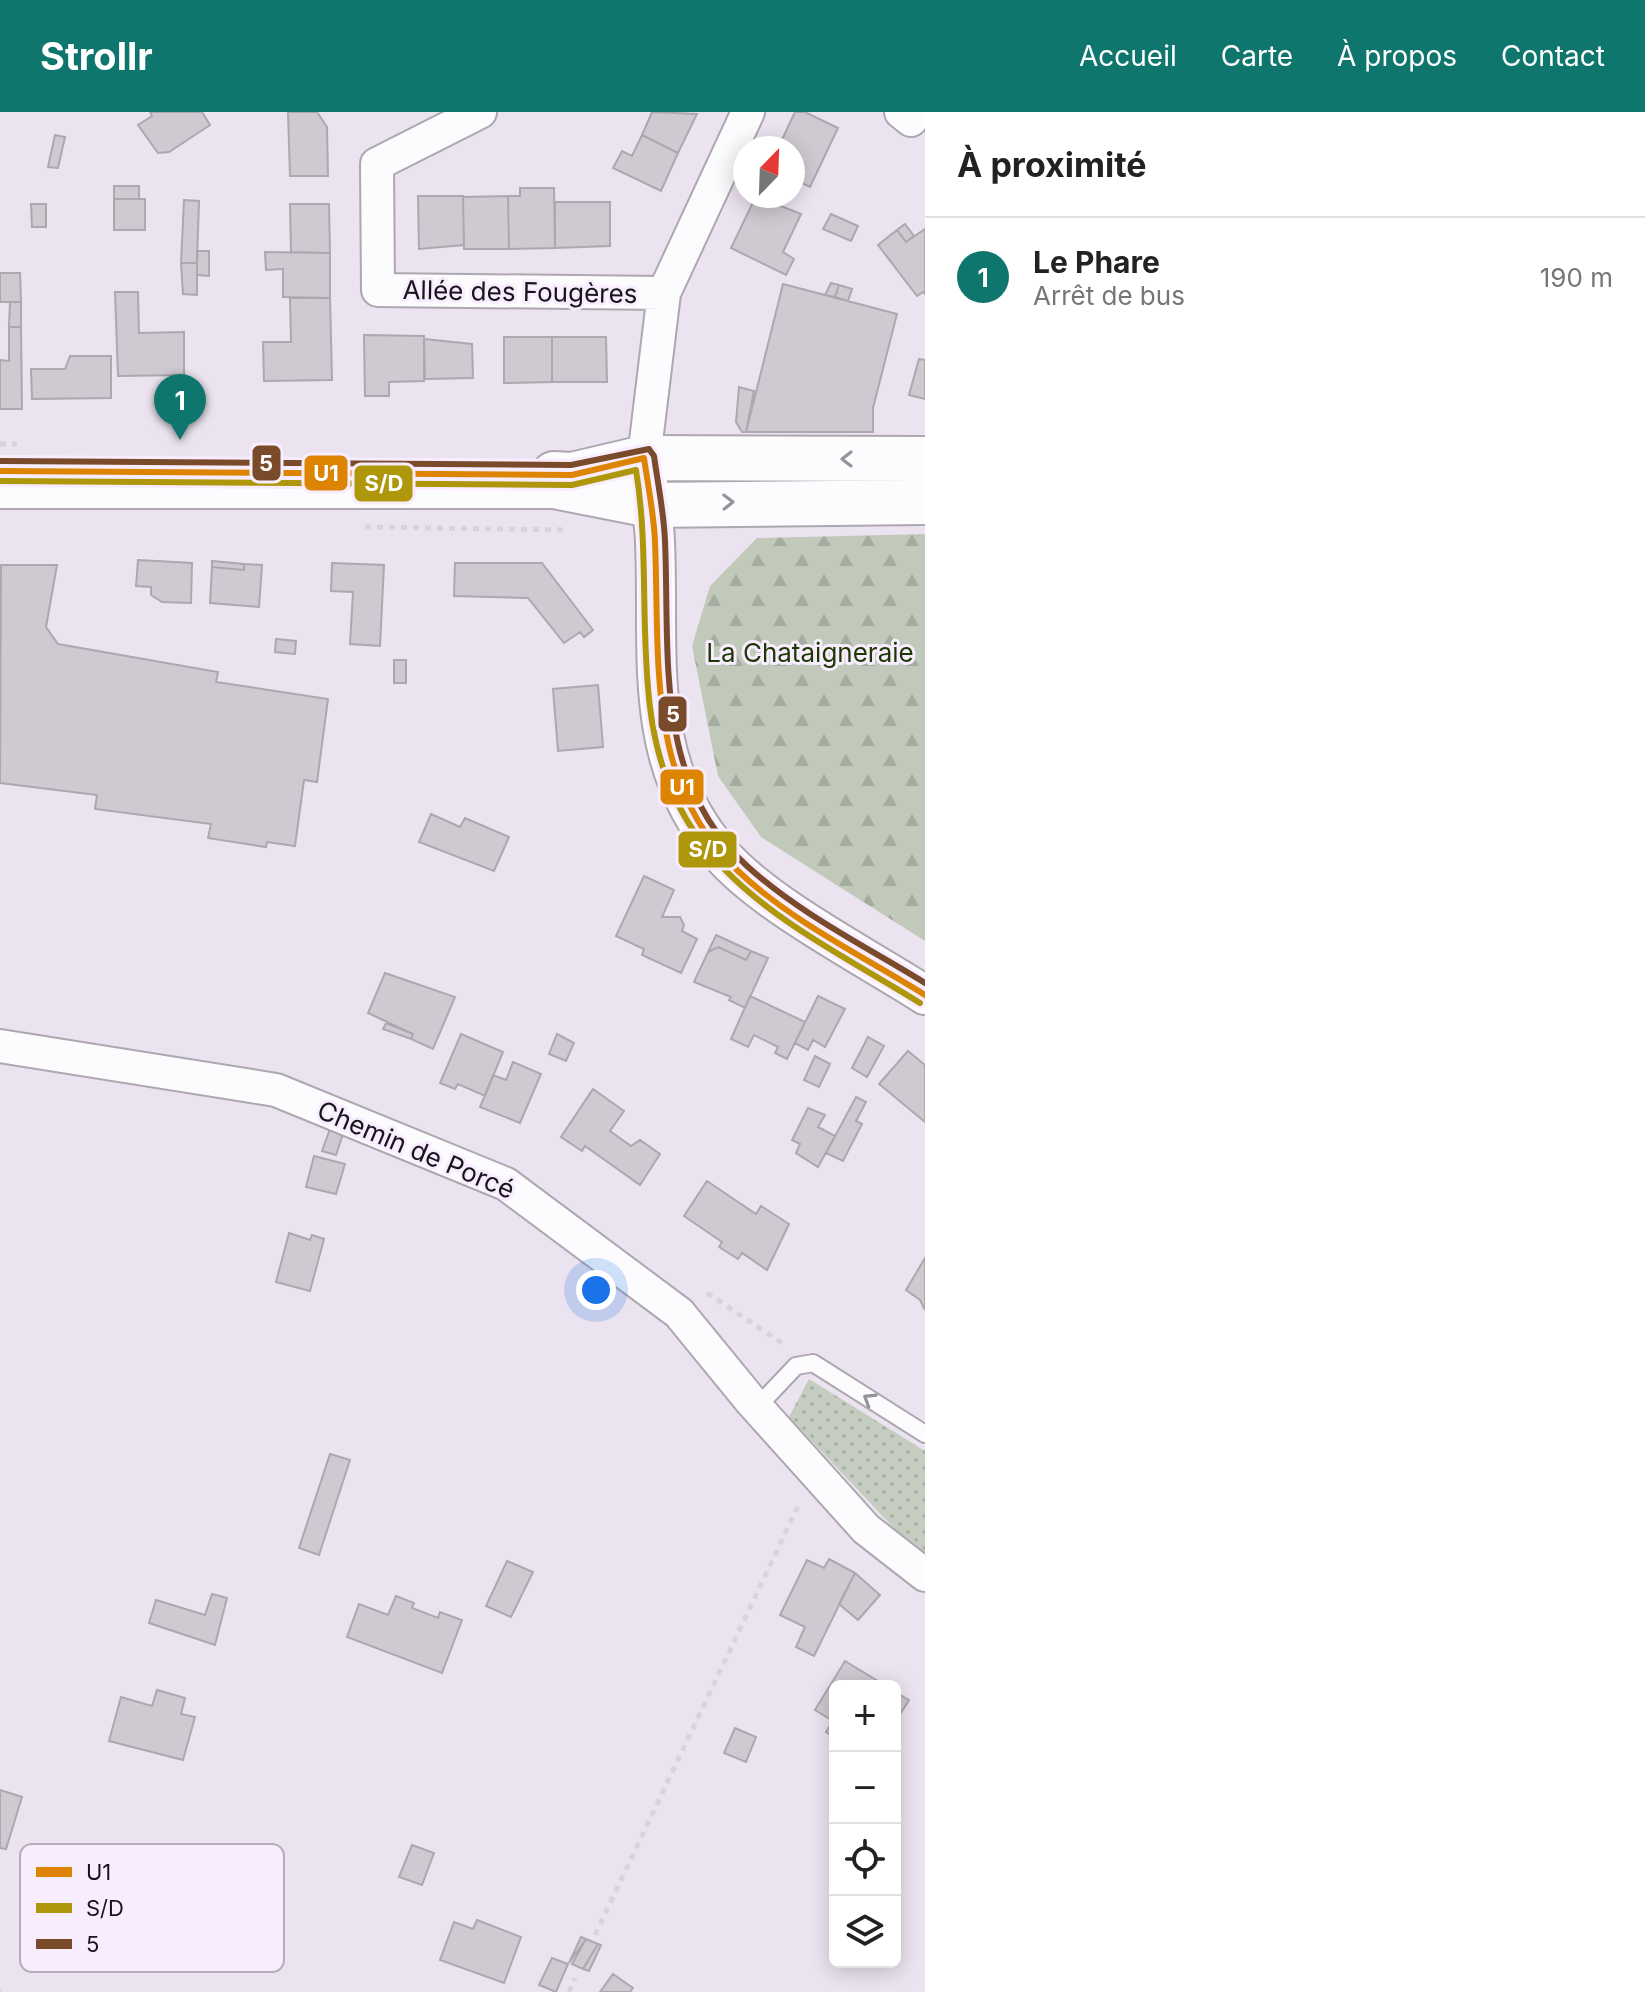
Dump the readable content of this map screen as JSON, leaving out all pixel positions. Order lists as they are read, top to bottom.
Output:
{
  "streets": {
    "street": ["Allée des Fougères", "Chemin de Porcé"]
  },
  "parks": ["La Chataigneraie"],
  "lines": ["transit line 5", "transit line U1", "transit line S/D"],
  "legend": ["U1", "S/D", "5"],
  "north": "top right",
  "page": {
    "header": "Strollr",
    "nav": [
      "Accueil",
      "Carte",
      "À propos",
      "Contact"
    ],
    "heading": "À proximité",
    "list": [
      {
        "mark": "1",
        "name": "Le Phare",
        "note": "Arrêt de bus",
        "value": "190 m"
      }
    ],
    "pins": "1",
    "map_buttons": ["+", "−"]
  }
}
